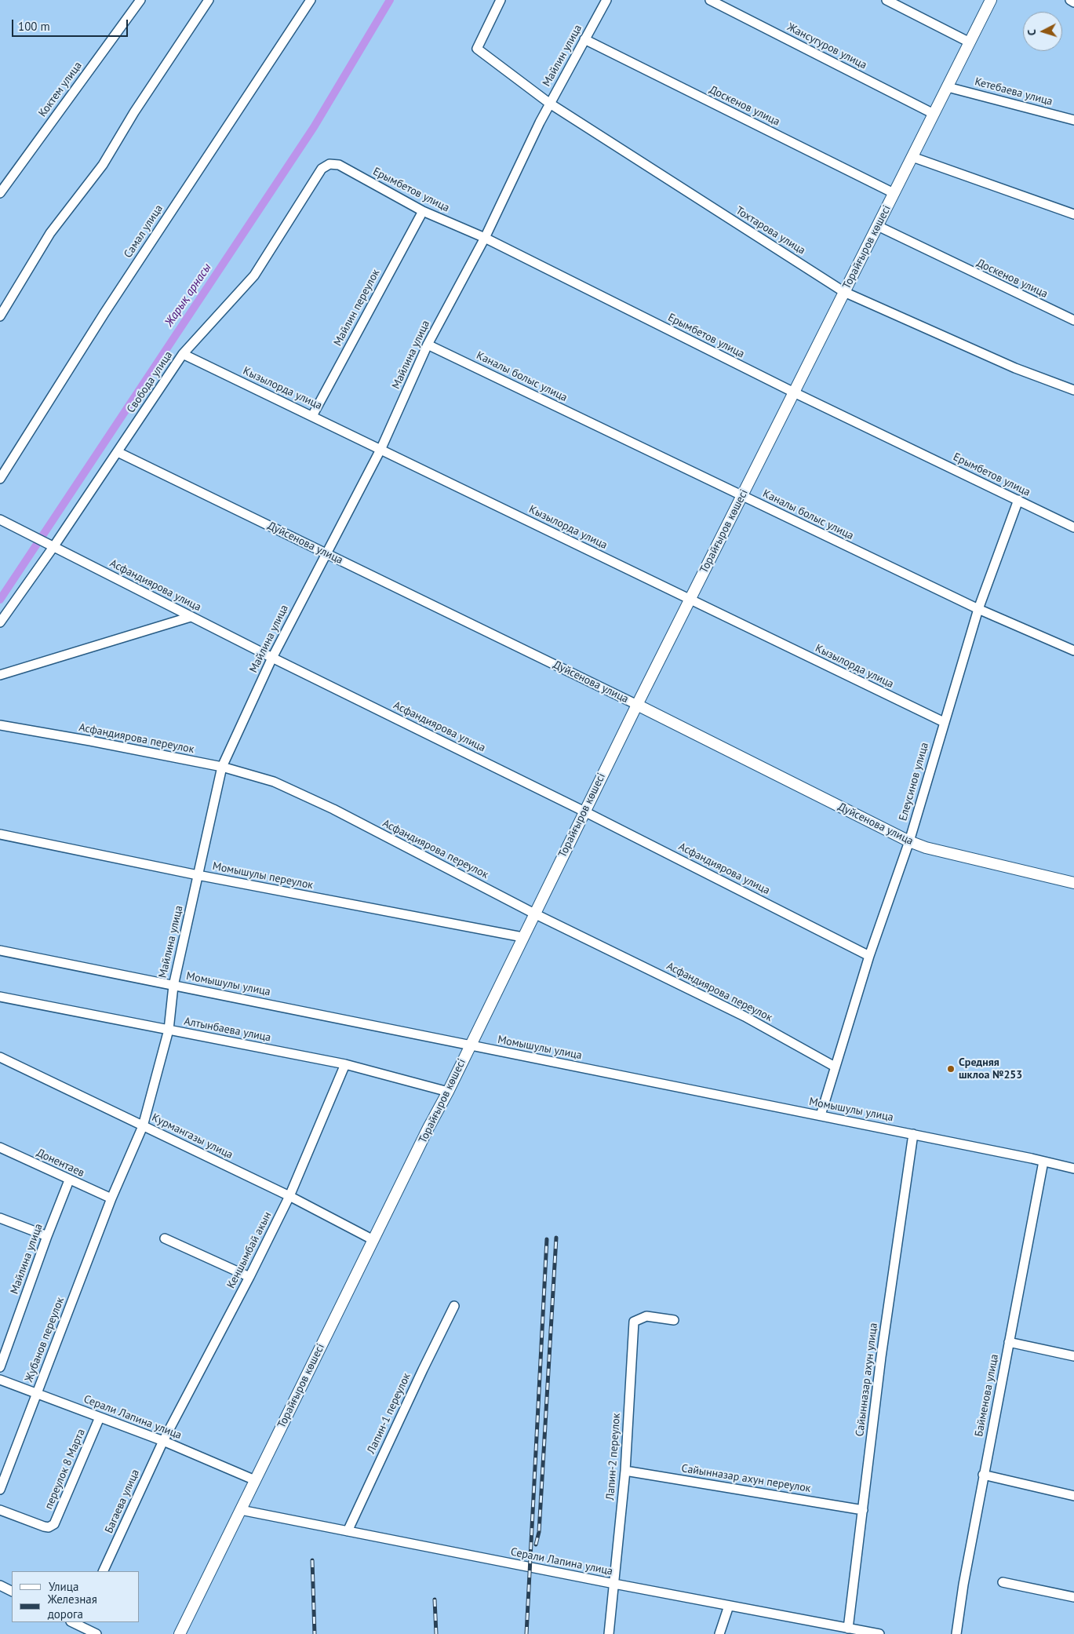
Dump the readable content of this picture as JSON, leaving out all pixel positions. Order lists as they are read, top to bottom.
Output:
{
  "streets": {
    "street": [
      "Жансугуров улица",
      "Майлин улица",
      "Коктем улица",
      "Кетебаева улица",
      "Доскенов улица",
      "Ерымбетов улица",
      "Тохтарова улица",
      "Самал улица",
      "Торайғыров көшесі",
      "Майлин переулок",
      "Майлина улица",
      "Каналы болыс улица",
      "Свобода улица",
      "Кызылорда улица",
      "Дуйсенова улица",
      "Асфандиярова улица",
      "Асфандиярова переулок",
      "Елеусинов улица",
      "Момышулы переулок",
      "Момышулы улица",
      "Алтынбаева улица",
      "Курмангазы улица",
      "Донентаев",
      "Кеншымбай акын",
      "Жубанов переулок",
      "Сайынназар ахун улица",
      "Байменова улица",
      "Лапин-1 переулок",
      "Серали Лапина улица",
      "Лапин-2 переулок",
      "переулок 8 Марта",
      "Сайынназар ахун переулок",
      "Багаева улица"
    ]
  },
  "crossings": [
    ["Жансугуров улица", "Торайғыров көшесі"],
    ["Майлин улица", "Доскенов улица"],
    ["Майлин улица", "Тохтарова улица"],
    ["Майлин улица", "Майлина улица"],
    ["Кетебаева улица", "Торайғыров көшесі"],
    ["Доскенов улица", "Торайғыров көшесі"],
    ["Ерымбетов улица", "Торайғыров көшесі"],
    ["Ерымбетов улица", "Майлин переулок"],
    ["Ерымбетов улица", "Майлина улица"],
    ["Ерымбетов улица", "Свобода улица"],
    ["Ерымбетов улица", "Елеусинов улица"],
    ["Тохтарова улица", "Торайғыров көшесі"],
    ["Торайғыров көшесі", "Каналы болыс улица"],
    ["Торайғыров көшесі", "Кызылорда улица"],
    ["Торайғыров көшесі", "Дуйсенова улица"],
    ["Торайғыров көшесі", "Асфандиярова улица"],
    ["Торайғыров көшесі", "Асфандиярова переулок"],
    ["Торайғыров көшесі", "Момышулы переулок"],
    ["Торайғыров көшесі", "Момышулы улица"],
    ["Торайғыров көшесі", "Алтынбаева улица"],
    ["Торайғыров көшесі", "Курмангазы улица"],
    ["Торайғыров көшесі", "Серали Лапина улица"],
    ["Майлин переулок", "Кызылорда улица"],
    ["Майлина улица", "Каналы болыс улица"],
    ["Майлина улица", "Кызылорда улица"],
    ["Майлина улица", "Дуйсенова улица"],
    ["Майлина улица", "Асфандиярова улица"],
    ["Майлина улица", "Асфандиярова переулок"],
    ["Майлина улица", "Момышулы переулок"],
    ["Майлина улица", "Момышулы улица"],
    ["Майлина улица", "Алтынбаева улица"],
    ["Майлина улица", "Курмангазы улица"],
    ["Майлина улица", "Донентаев"],
    ["Майлина улица", "Жубанов переулок"],
    ["Каналы болыс улица", "Елеусинов улица"],
    ["Свобода улица", "Кызылорда улица"],
    ["Свобода улица", "Дуйсенова улица"],
    ["Свобода улица", "Асфандиярова улица"],
    ["Кызылорда улица", "Елеусинов улица"],
    ["Дуйсенова улица", "Елеусинов улица"],
    ["Асфандиярова улица", "Елеусинов улица"],
    ["Асфандиярова переулок", "Елеусинов улица"],
    ["Елеусинов улица", "Момышулы улица"],
    ["Момышулы улица", "Сайынназар ахун улица"],
    ["Момышулы улица", "Байменова улица"],
    ["Алтынбаева улица", "Кеншымбай акын"],
    ["Курмангазы улица", "Кеншымбай акын"],
    ["Донентаев", "Жубанов переулок"],
    ["Кеншымбай акын", "Серали Лапина улица"],
    ["Кеншымбай акын", "Багаева улица"],
    ["Жубанов переулок", "Серали Лапина улица"],
    ["Сайынназар ахун улица", "Серали Лапина улица"],
    ["Сайынназар ахун улица", "Сайынназар ахун переулок"],
    ["Лапин-1 переулок", "Серали Лапина улица"],
    ["Серали Лапина улица", "Лапин-2 переулок"],
    ["Серали Лапина улица", "переулок 8 Марта"],
    ["Серали Лапина улица", "Багаева улица"],
    ["Лапин-2 переулок", "Сайынназар ахун переулок"]
  ],
  "water": ["Жарық арнасы"],
  "places": ["Средняя шклоа №253"],
  "legend": ["Улица", "Железная дорога"],
  "scale_bar": "100 m",
  "north": "left"
}
